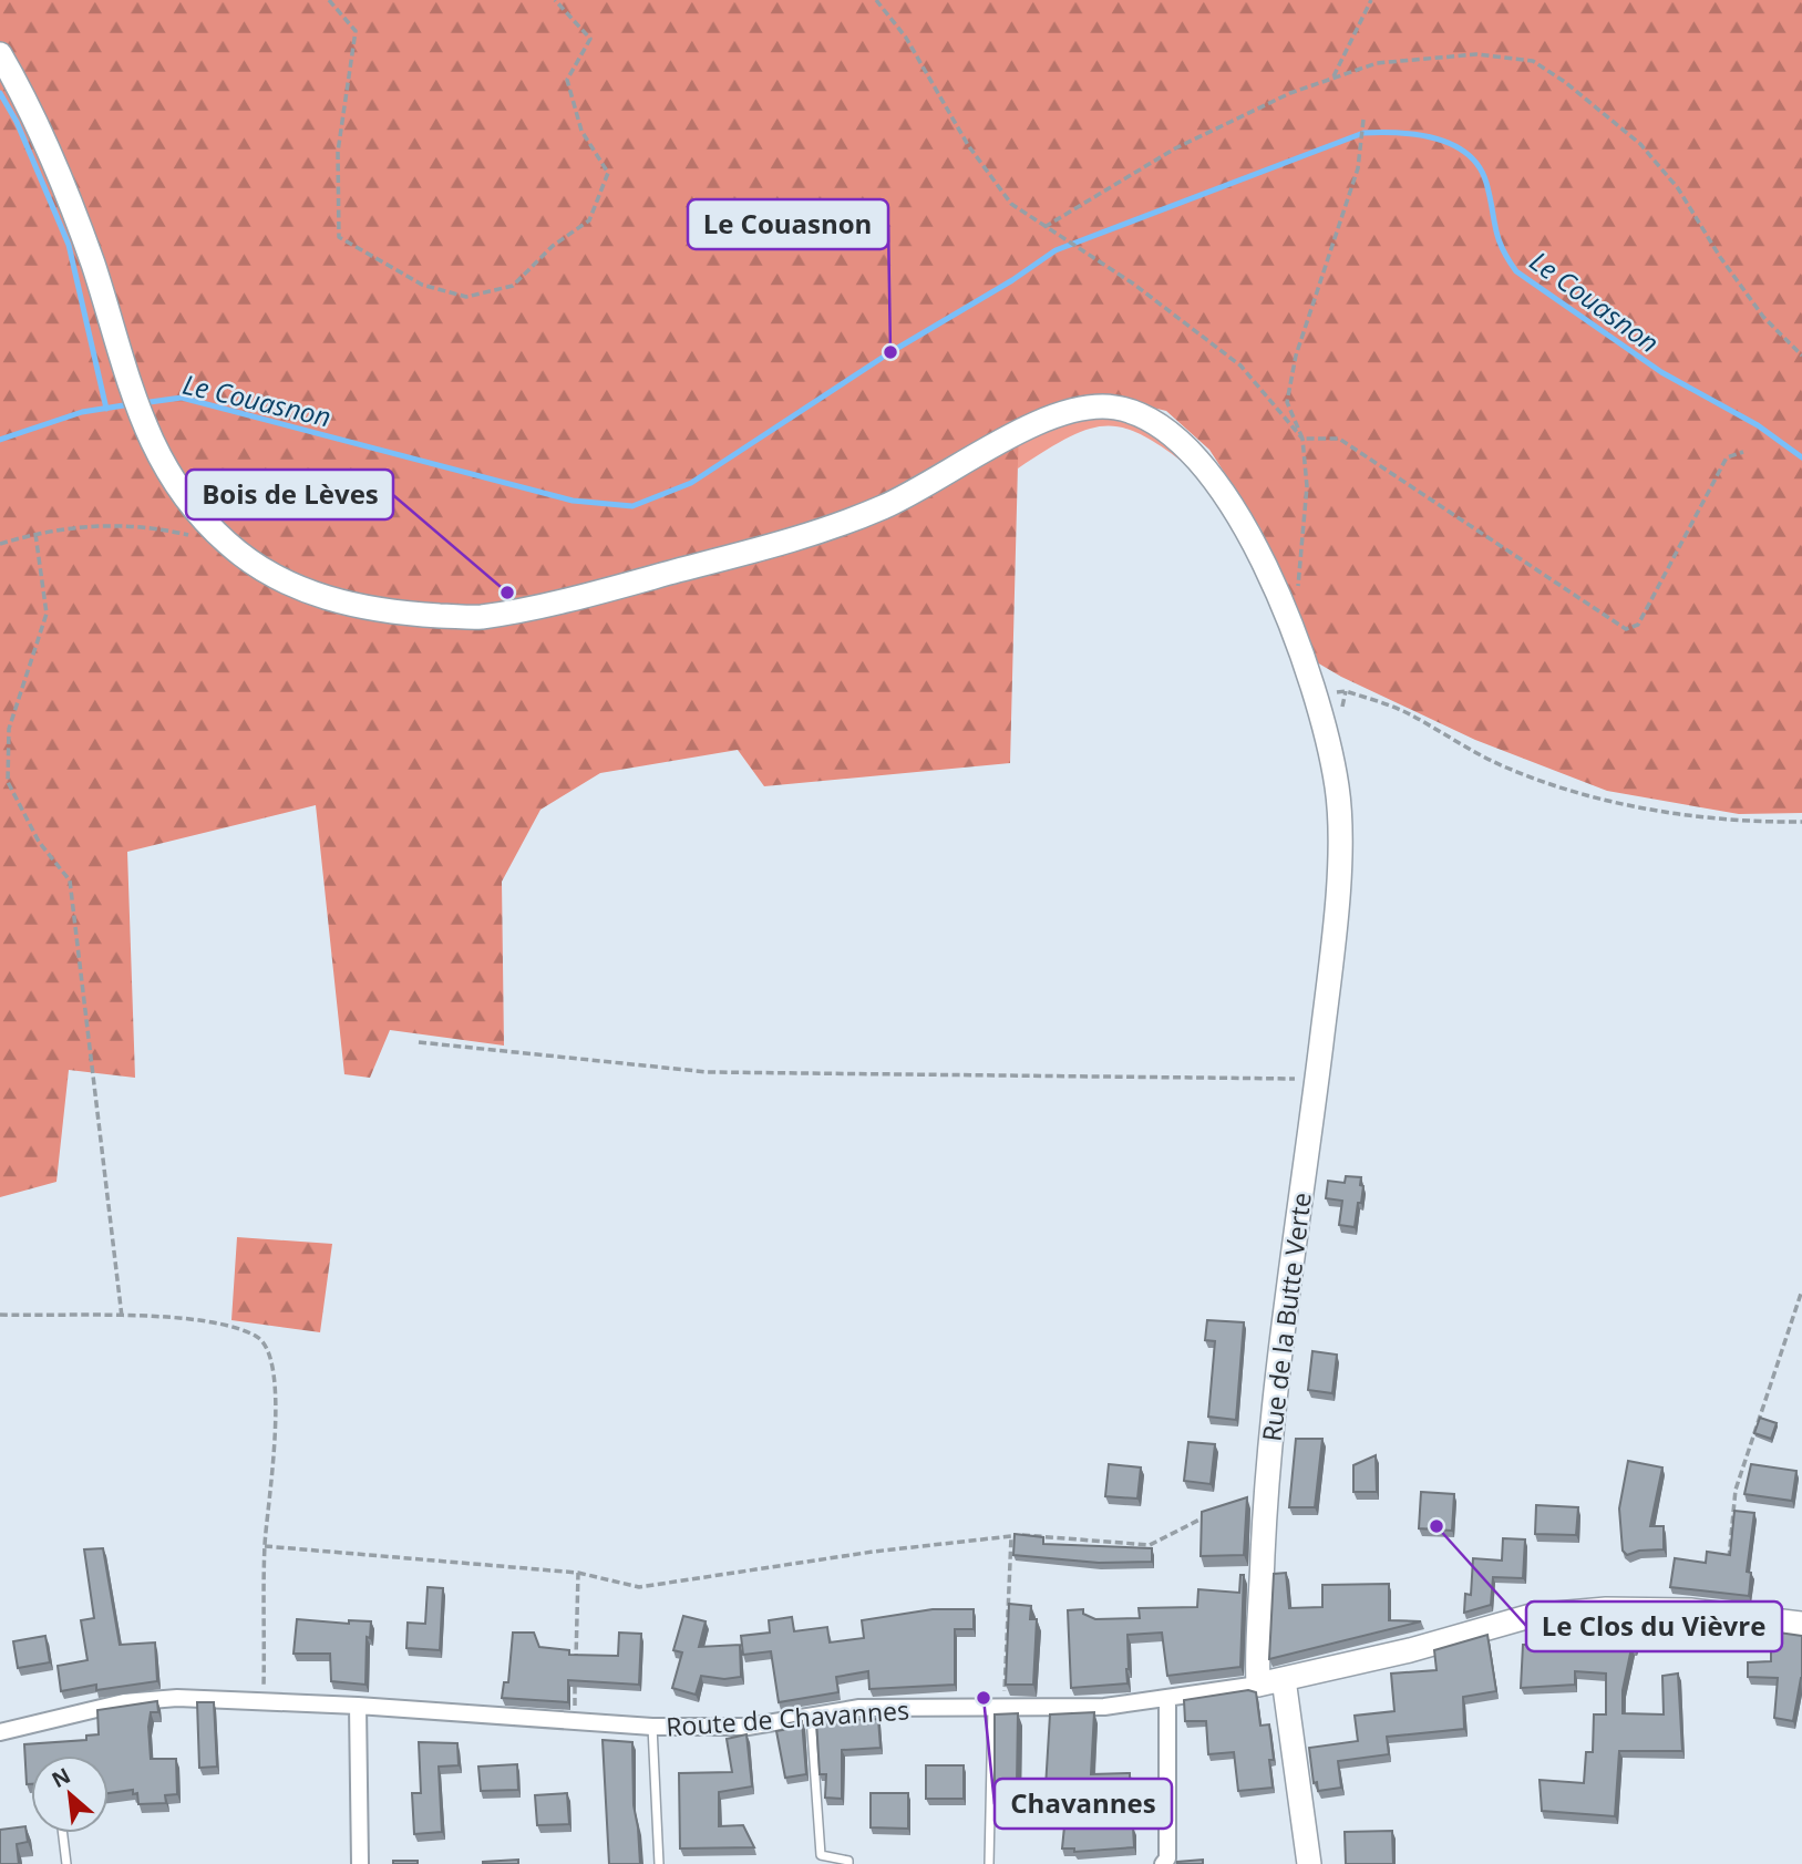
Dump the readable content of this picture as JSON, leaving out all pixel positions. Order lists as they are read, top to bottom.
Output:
{
  "streets": {
    "street": ["Rue de la Butte Verte", "Route de Chavannes"]
  },
  "crossings": [
    ["Rue de la Butte Verte", "Route de Chavannes"]
  ],
  "water": ["Le Couasnon"],
  "places": [
    "Le Couasnon",
    "Bois de Lèves",
    "Le Clos du Vièvre",
    "Chavannes"
  ],
  "north": "top left"
}
